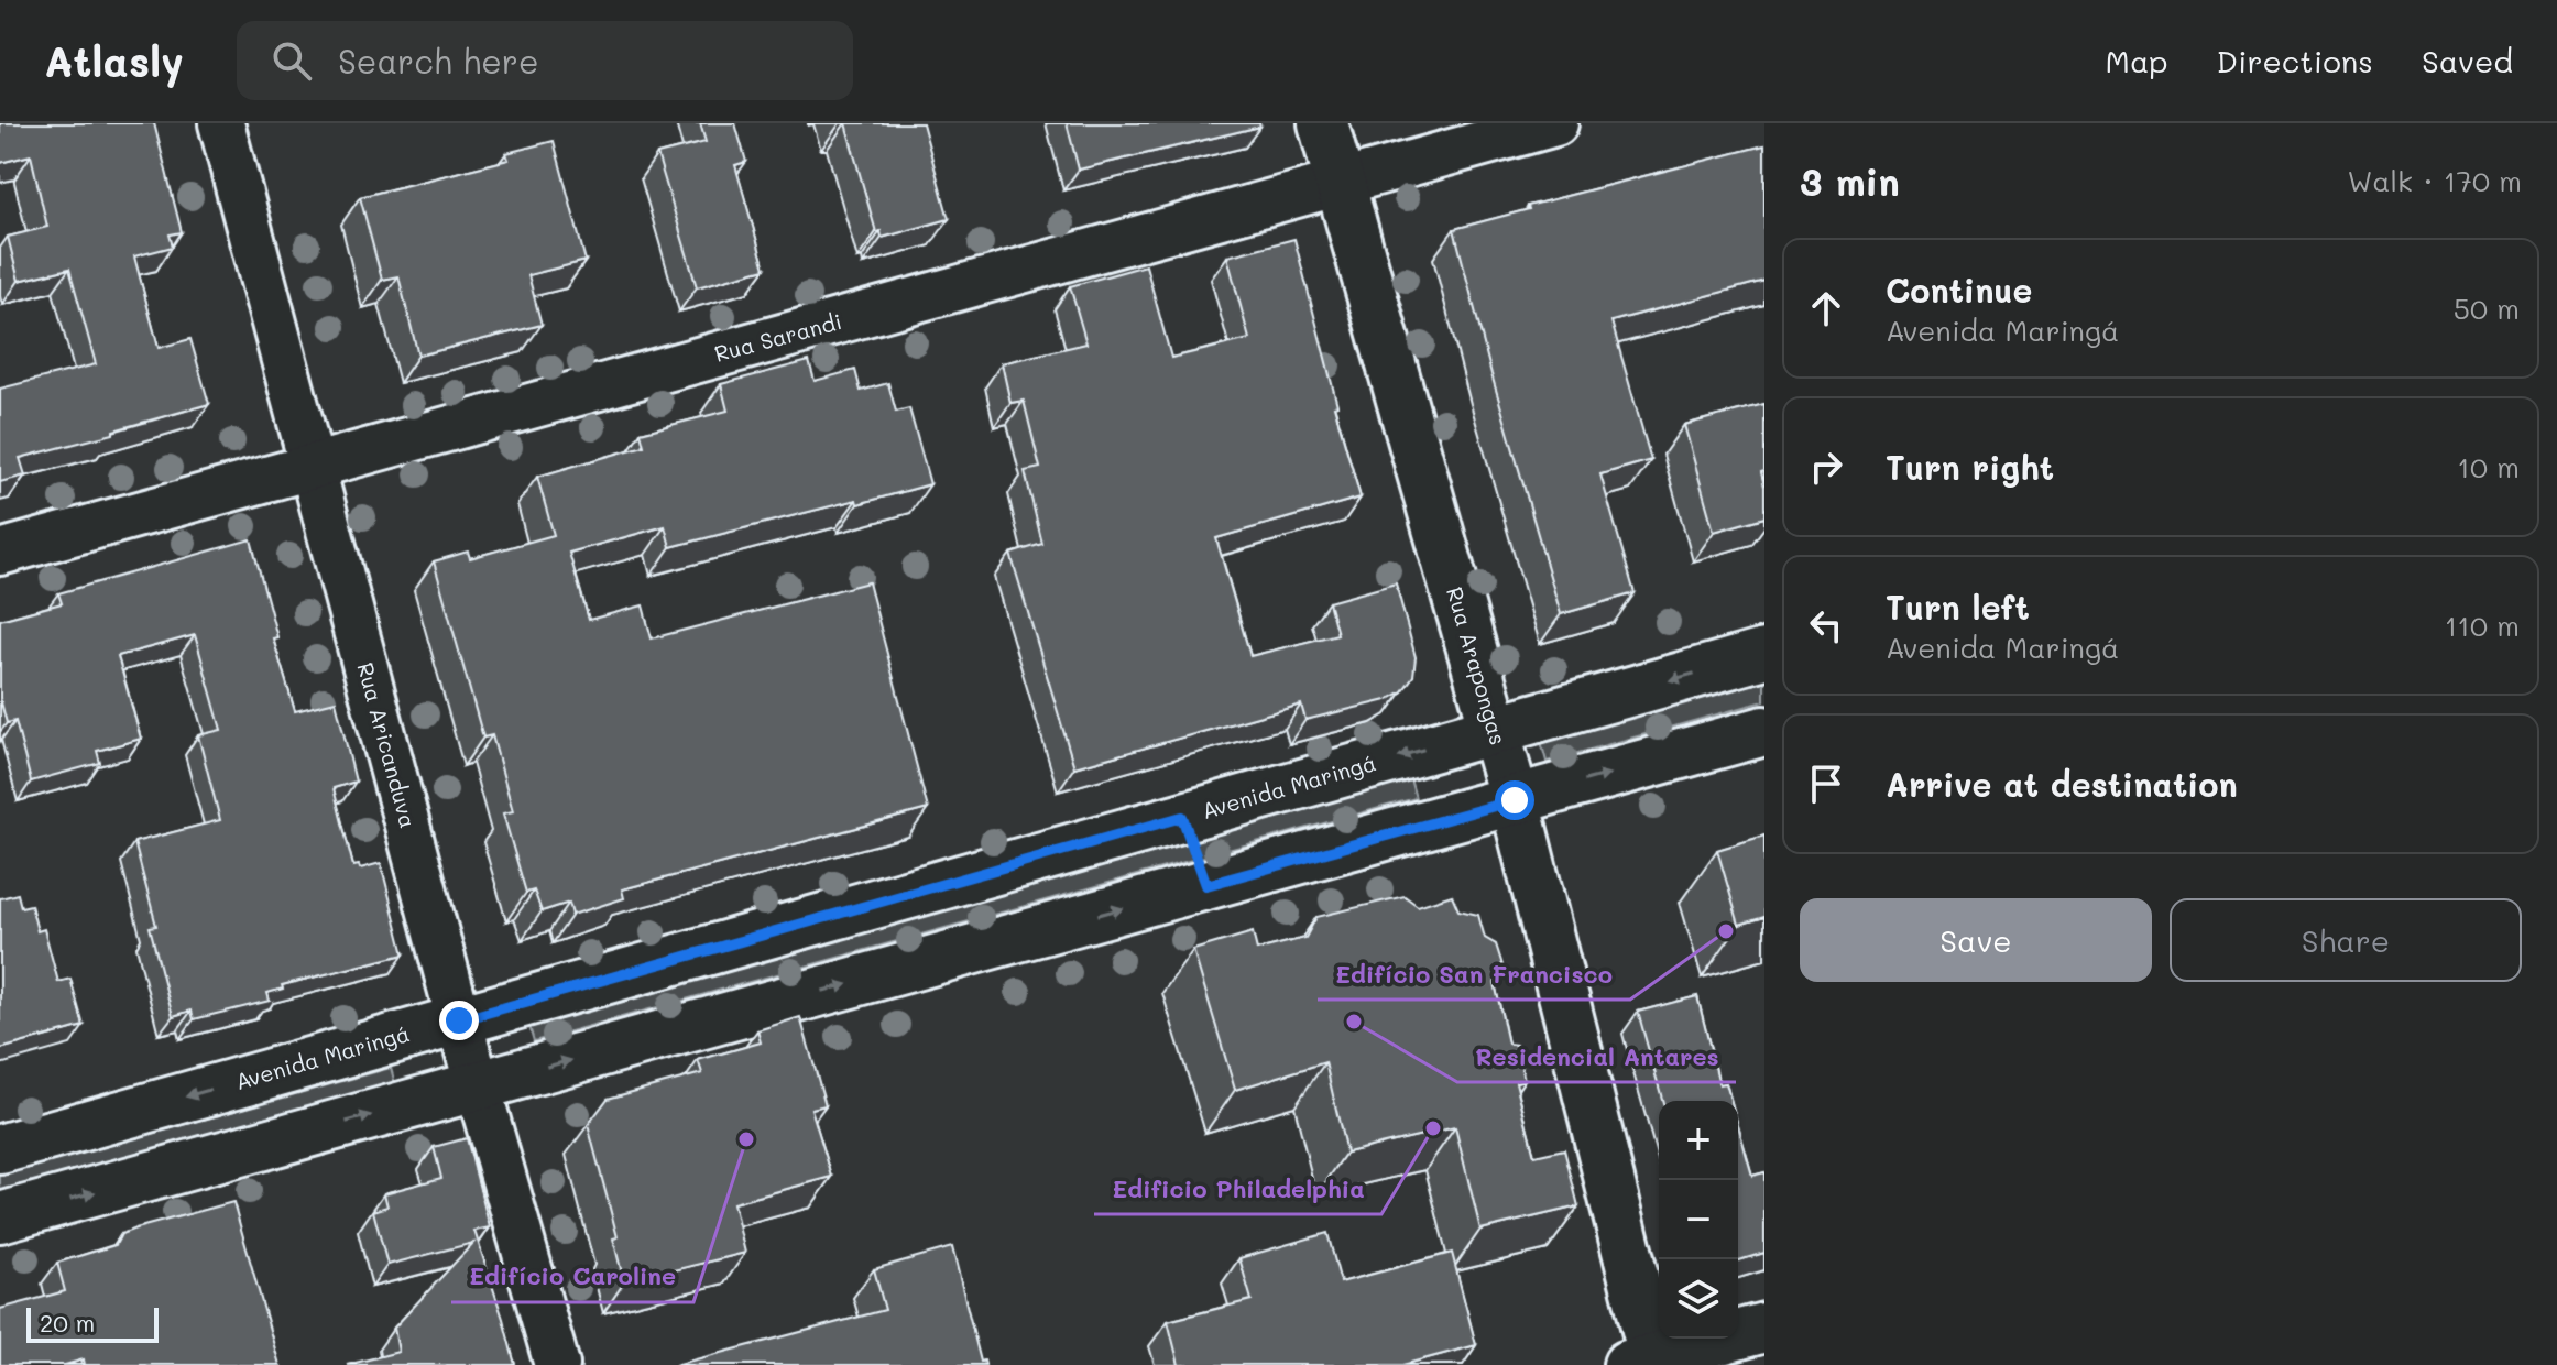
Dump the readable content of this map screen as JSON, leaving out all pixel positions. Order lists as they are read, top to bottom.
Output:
{
  "streets": {
    "street": [
      "Rua Sarandi",
      "Rua Arapongas",
      "Rua Aricanduva",
      "Avenida Maringá"
    ]
  },
  "crossings": [
    ["Rua Sarandi", "Rua Arapongas"],
    ["Rua Sarandi", "Rua Aricanduva"],
    ["Rua Arapongas", "Avenida Maringá"],
    ["Rua Aricanduva", "Avenida Maringá"]
  ],
  "places": [
    "Edifício San Francisco",
    "Residencial Antares",
    "Edificio Philadelphia",
    "Edifício Caroline"
  ],
  "scale_bar": "20 m",
  "page": {
    "header": "Atlasly",
    "search": "Search here",
    "nav": ["Map", "Directions", "Saved"],
    "heading": ["3 min", "Walk · 170 m"],
    "list": [
      ["Continue", "Avenida Maringá", "50 m"],
      ["Turn right", "10 m"],
      ["Turn left", "Avenida Maringá", "110 m"],
      "Arrive at destination"
    ],
    "buttons": ["Save", "Share"],
    "map_buttons": ["+", "−"],
    "scale": "20 m"
  }
}
